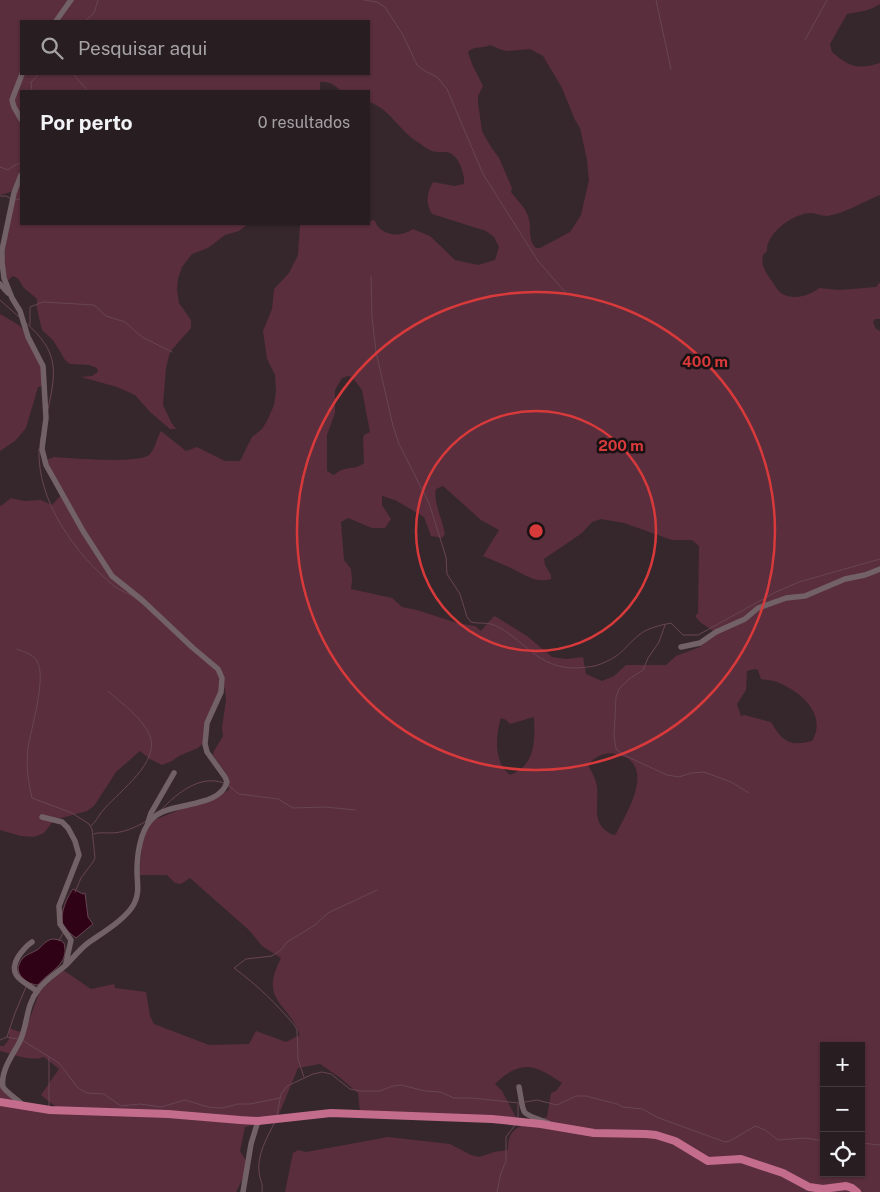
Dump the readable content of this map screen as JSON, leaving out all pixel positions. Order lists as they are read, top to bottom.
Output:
{
  "page": {
    "search": "Pesquisar aqui",
    "heading": ["Por perto", "0 resultados"],
    "map_buttons": ["+", "−"]
  },
  "rings": ["400 m", "200 m"]
}
